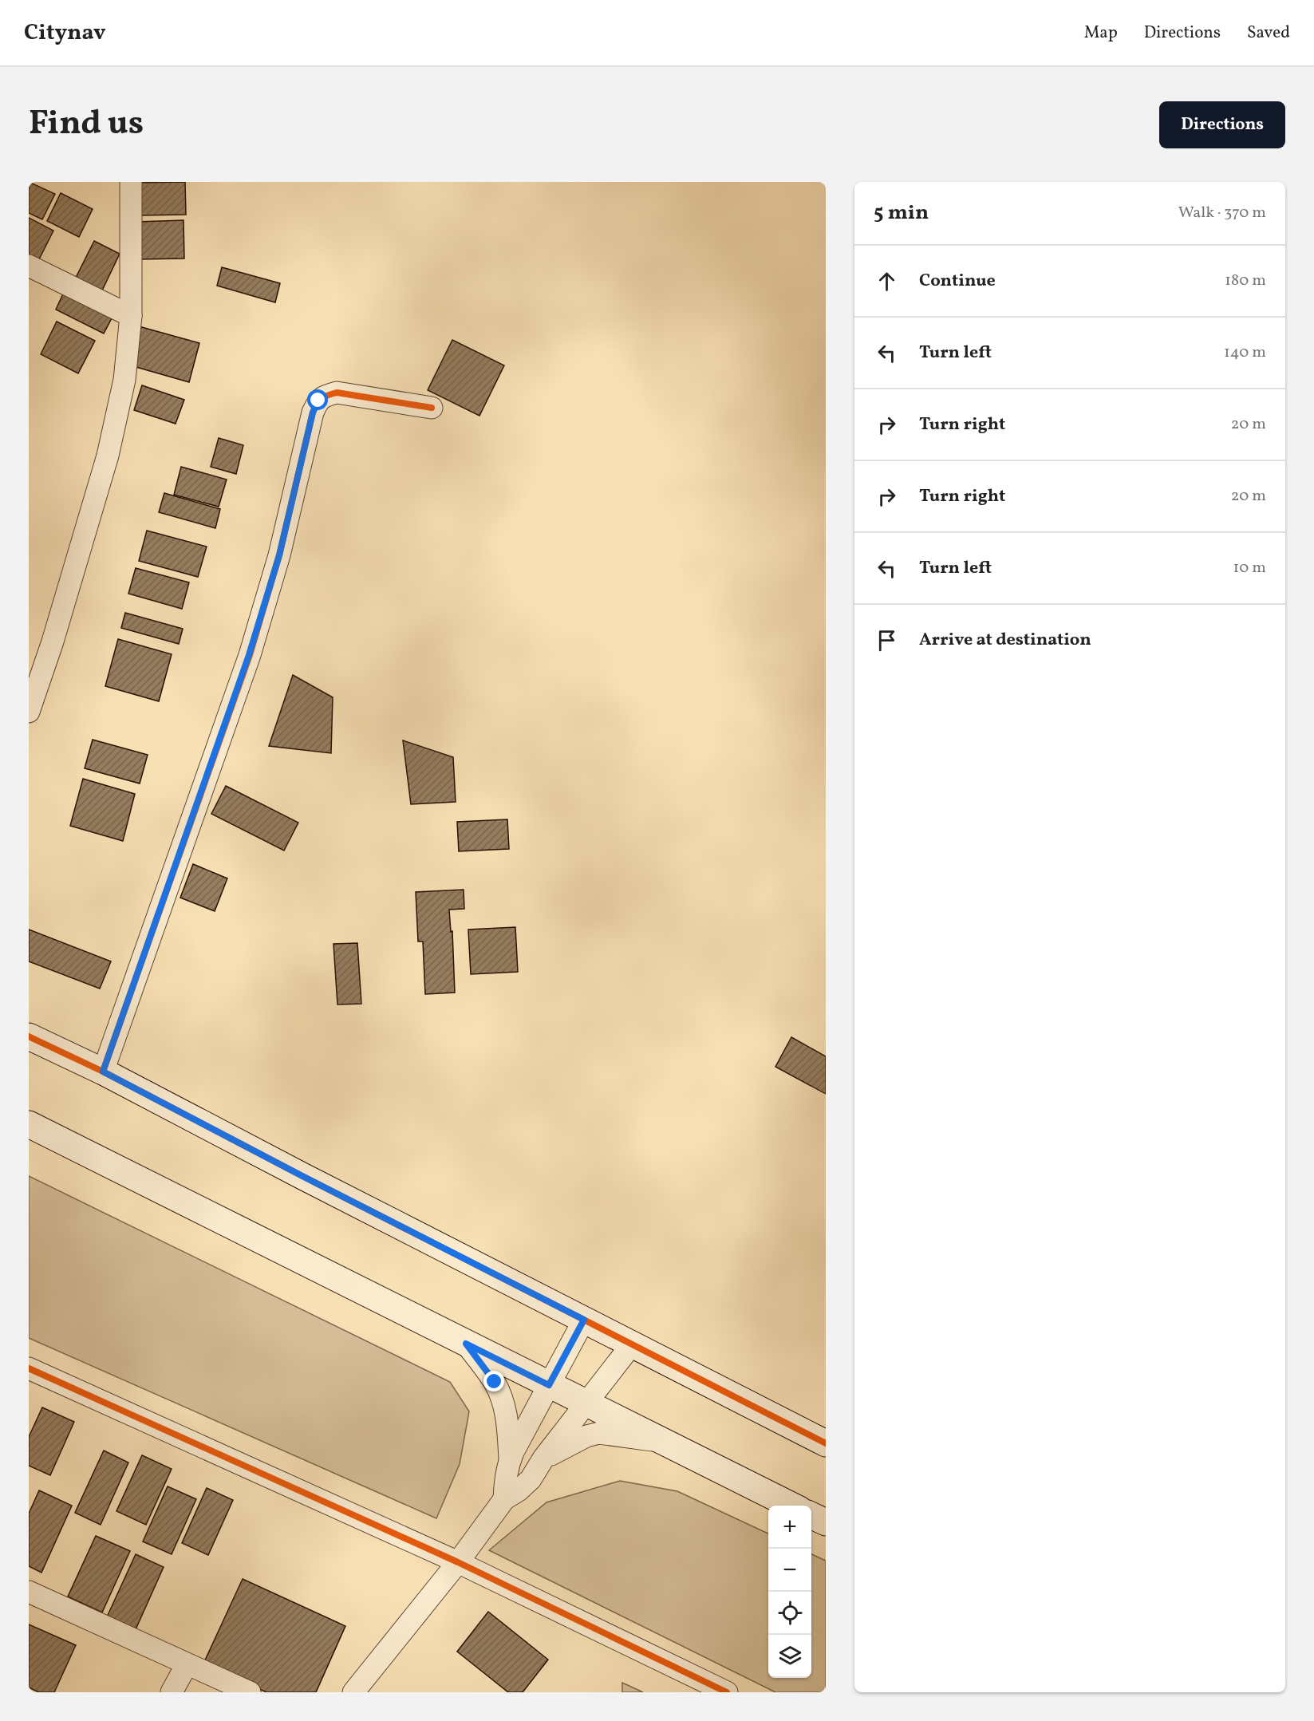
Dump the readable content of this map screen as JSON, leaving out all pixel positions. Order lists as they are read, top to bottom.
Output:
{
  "page": {
    "header": "Citynav",
    "nav": ["Map", "Directions", "Saved"],
    "title": "Find us",
    "buttons": "Directions",
    "heading": ["5 min", "Walk · 370 m"],
    "list": [
      ["Continue", "180 m"],
      ["Turn left", "140 m"],
      ["Turn right", "20 m"],
      ["Turn right", "20 m"],
      ["Turn left", "10 m"],
      "Arrive at destination"
    ],
    "map_buttons": ["+", "−"]
  }
}
